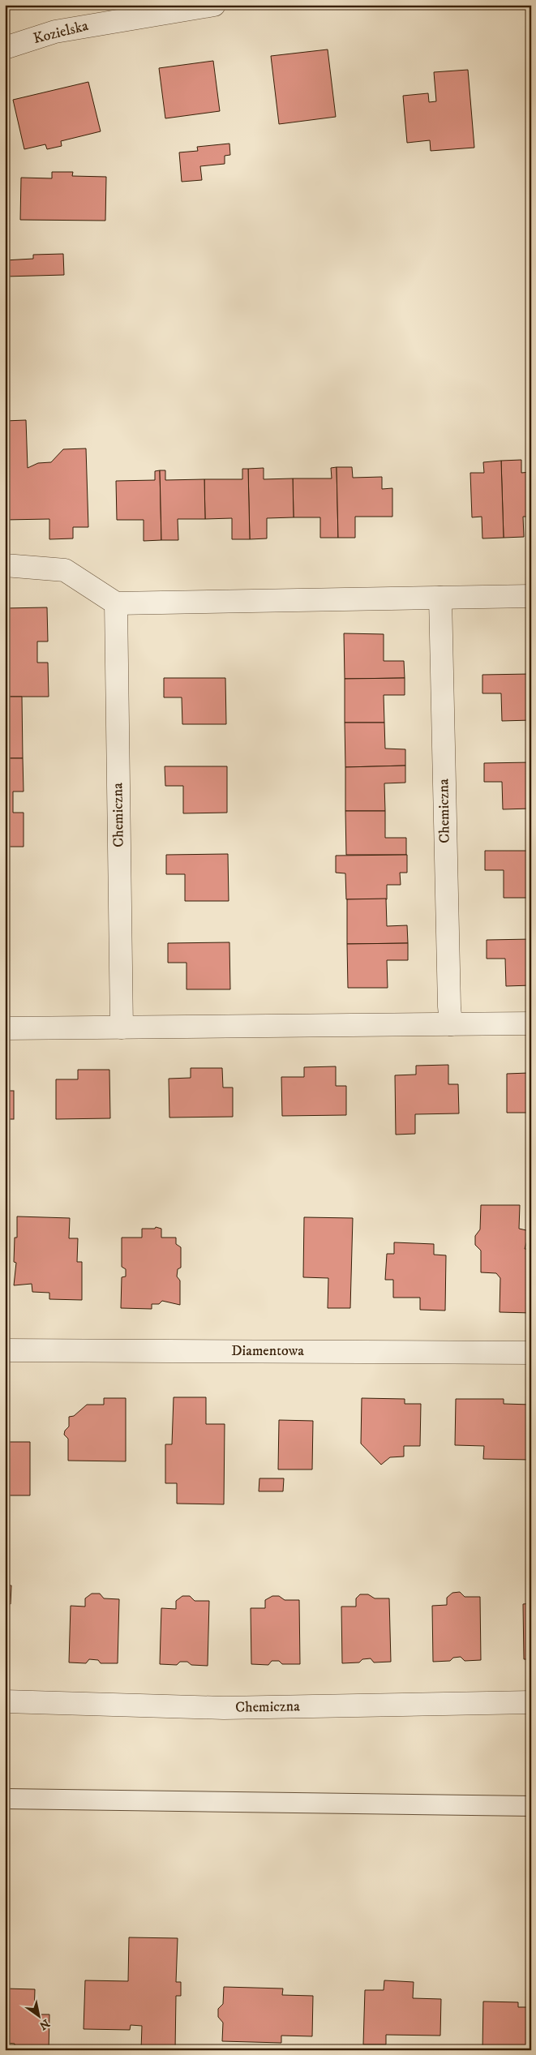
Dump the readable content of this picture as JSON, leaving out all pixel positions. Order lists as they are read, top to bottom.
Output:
{
  "streets": {
    "street": ["Kozielska", "Chemiczna", "Diamentowa"]
  },
  "north": "bottom right"
}
